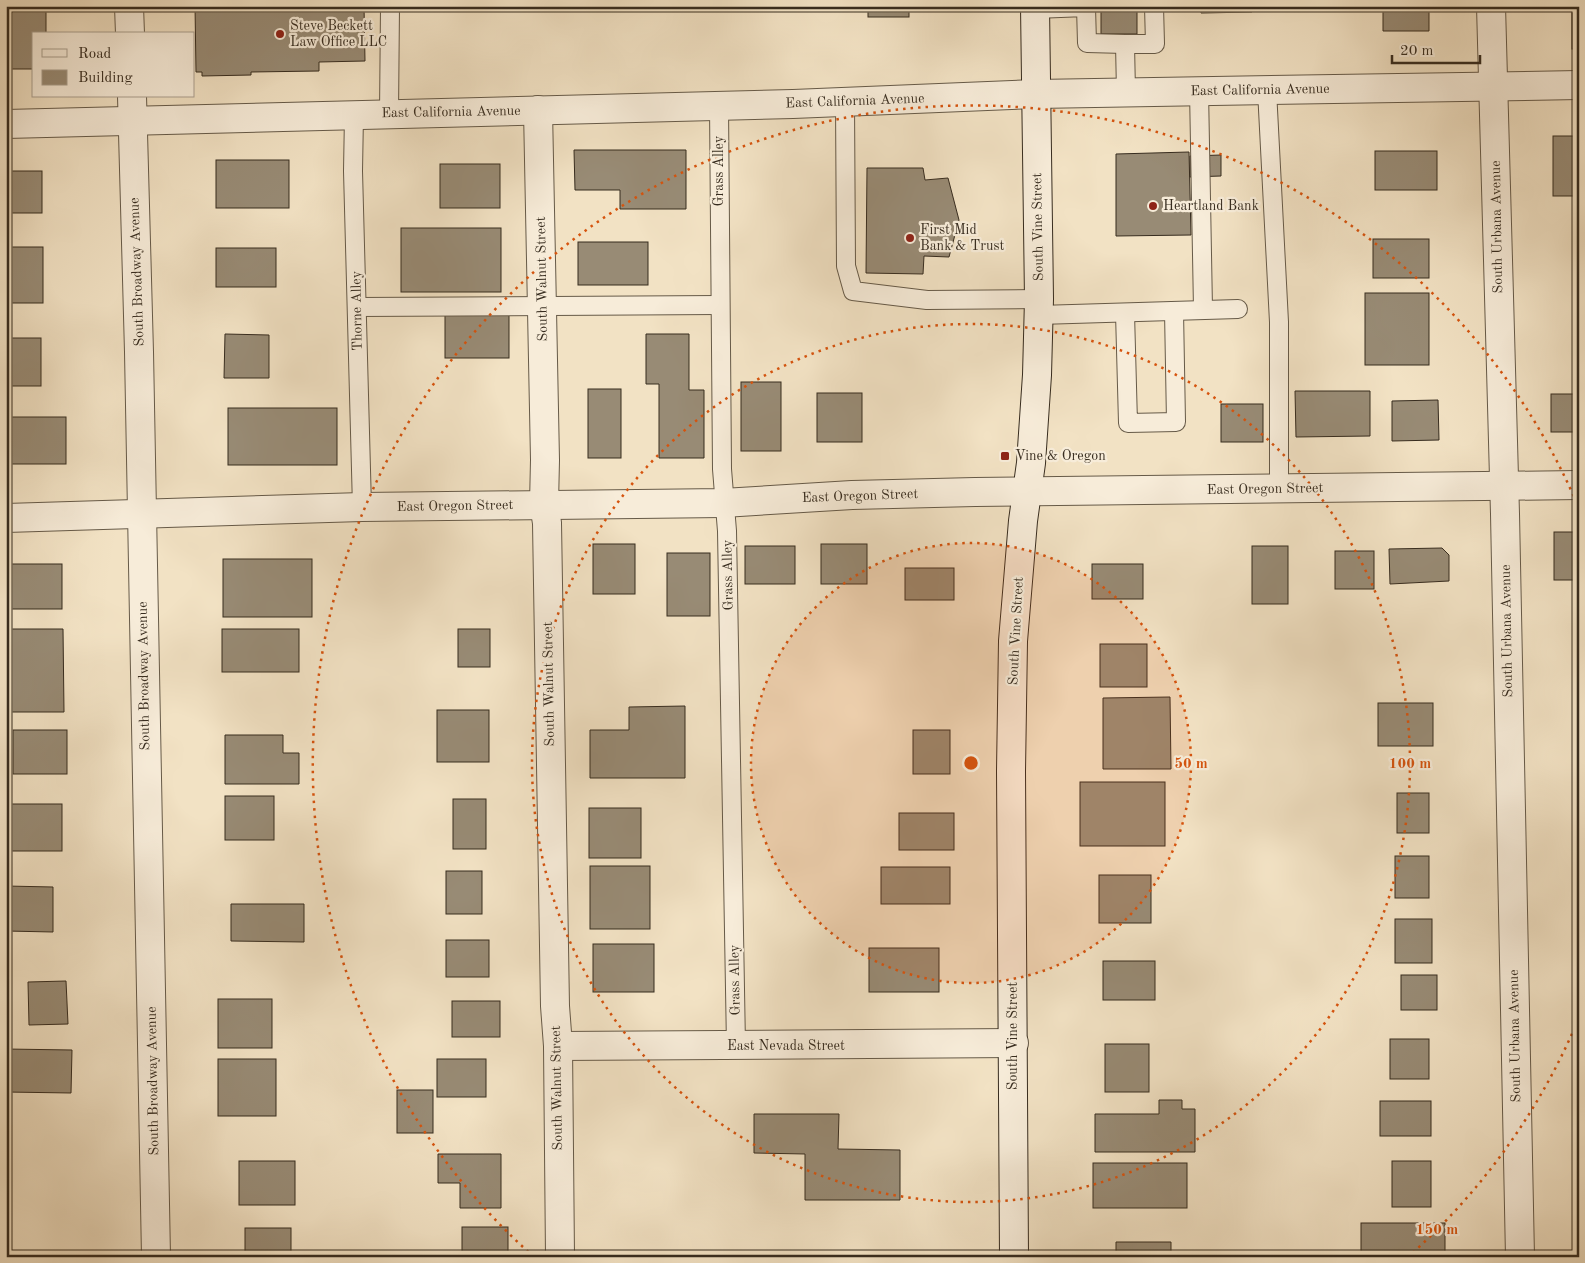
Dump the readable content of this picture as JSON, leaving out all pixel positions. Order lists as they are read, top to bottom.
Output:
{
  "streets": {
    "street": [
      "East California Avenue",
      "South Vine Street",
      "South Urbana Avenue",
      "South Broadway Avenue",
      "South Walnut Street",
      "East Oregon Street",
      "East Nevada Street"
    ],
    "lane": ["Grass Alley", "Thorne Alley"]
  },
  "crossings": [
    ["East California Avenue", "Grass Alley"],
    ["East California Avenue", "South Vine Street"],
    ["East California Avenue", "South Urbana Avenue"],
    ["East California Avenue", "South Broadway Avenue"],
    ["East California Avenue", "South Walnut Street"],
    ["East California Avenue", "Thorne Alley"],
    ["Grass Alley", "East Oregon Street"],
    ["Grass Alley", "East Nevada Street"],
    ["South Vine Street", "East Oregon Street"],
    ["South Vine Street", "East Nevada Street"],
    ["South Urbana Avenue", "East Oregon Street"],
    ["South Broadway Avenue", "East Oregon Street"],
    ["South Walnut Street", "East Oregon Street"],
    ["South Walnut Street", "East Nevada Street"],
    ["Thorne Alley", "East Oregon Street"]
  ],
  "places": {
    "other": ["Steve Beckett Law Office LLC", "Heartland Bank", "First Mid Bank & Trust"],
    "transit": ["Vine & Oregon"]
  },
  "legend": ["Road", "Building"],
  "scale_bar": "20 m",
  "rings": ["50 m", "100 m", "150 m"]
}
